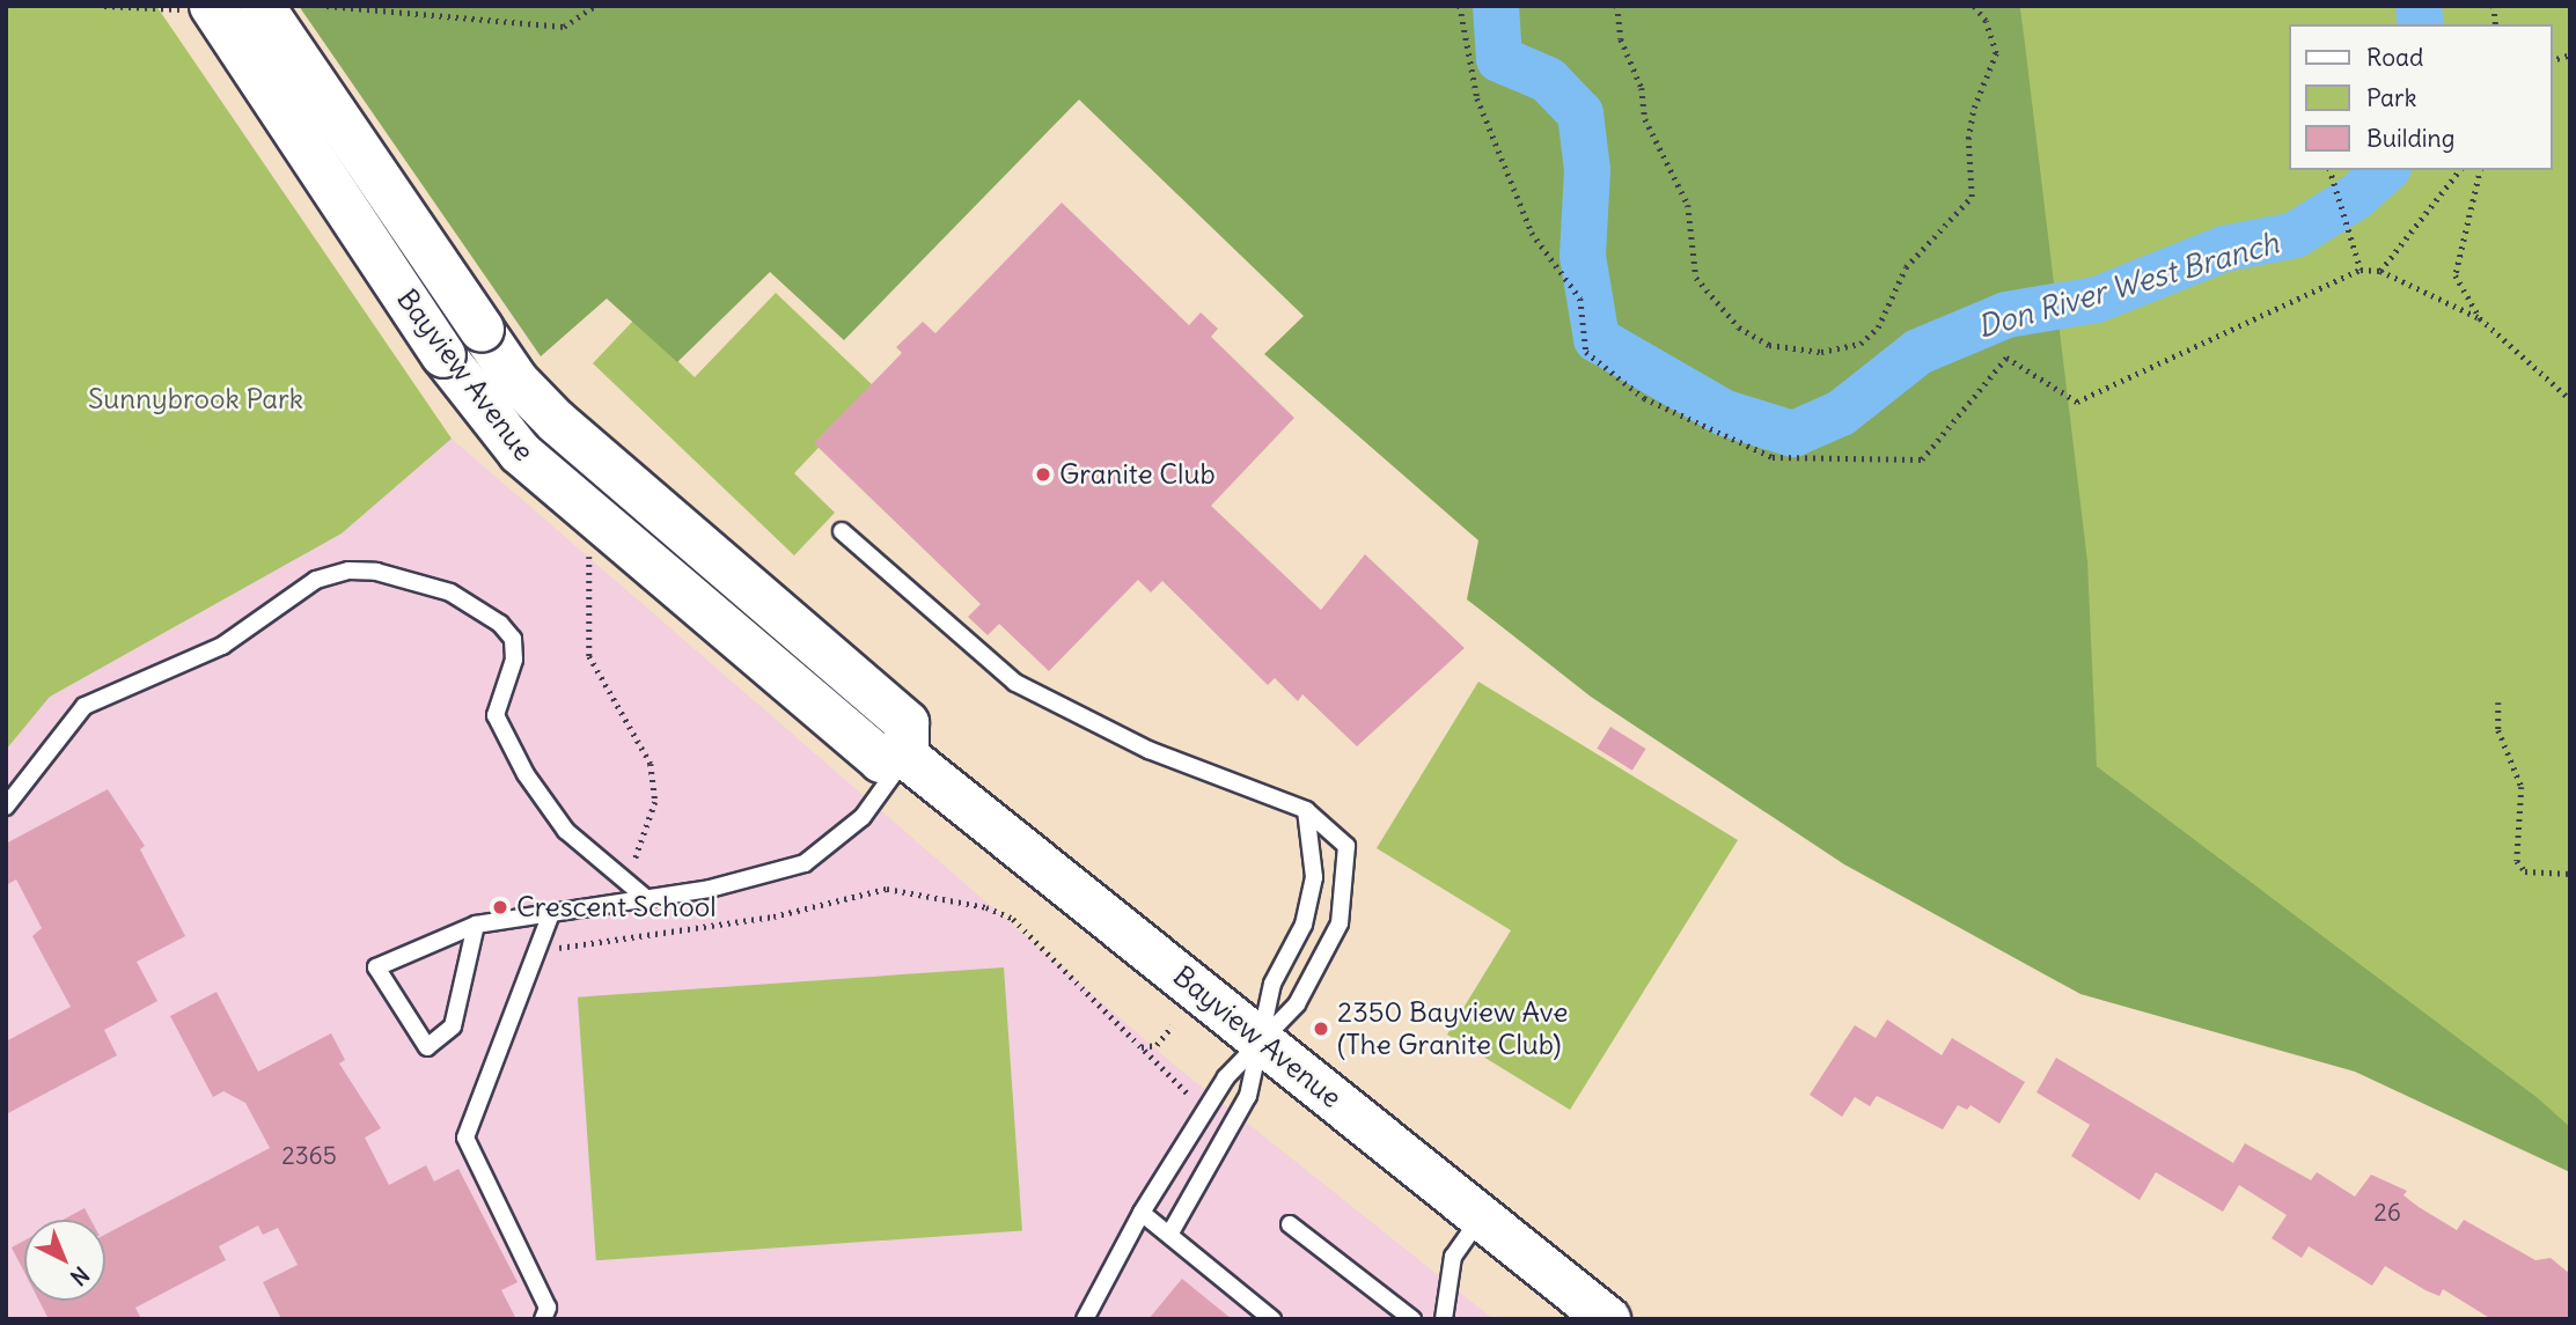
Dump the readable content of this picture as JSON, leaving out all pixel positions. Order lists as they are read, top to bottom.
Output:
{
  "streets": {
    "main road": ["Bayview Avenue"]
  },
  "water": ["Don River West Branch"],
  "parks": ["Sunnybrook Park"],
  "places": ["Granite Club", "Crescent School", "2350 Bayview Ave (The Granite Club)"],
  "house_numbers": ["2365", "26"],
  "legend": ["Road", "Park", "Building"],
  "north": "bottom right"
}
